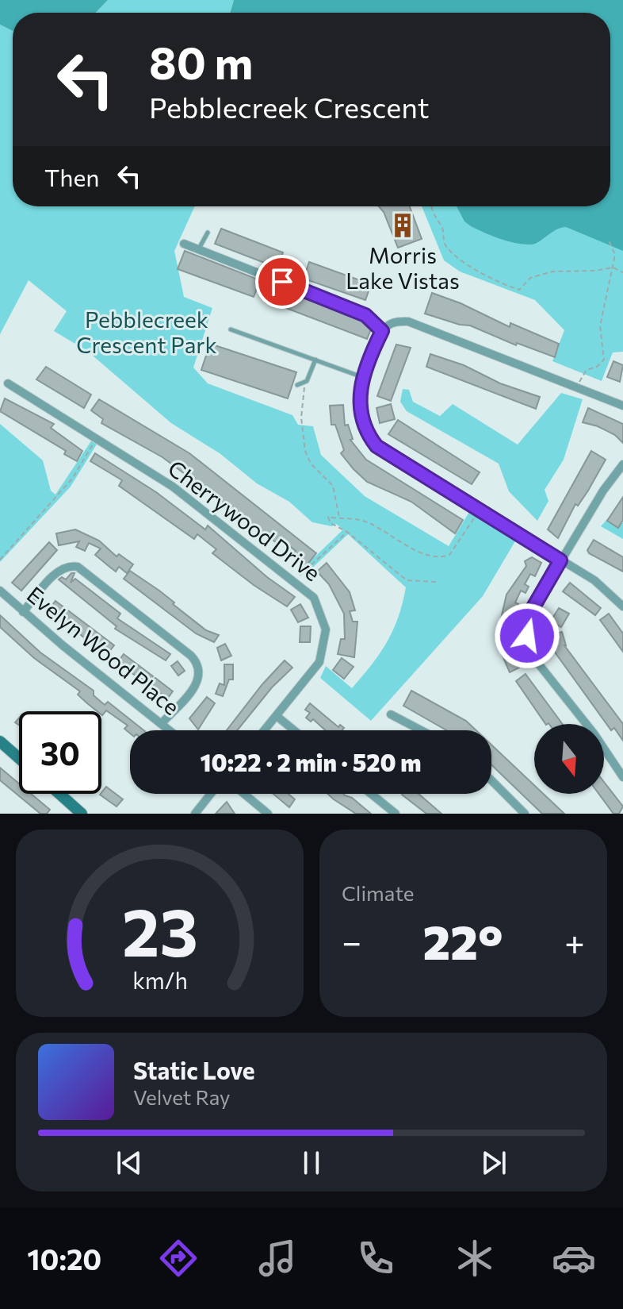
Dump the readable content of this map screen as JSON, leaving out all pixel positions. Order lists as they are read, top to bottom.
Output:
{
  "streets": {
    "street": ["Cherrywood Drive", "Evelyn Wood Place"]
  },
  "parks": ["Pebblecreek Crescent Park"],
  "places": {
    "building": ["Morris Lake Vistas"]
  },
  "north": "bottom",
  "page": {
    "turn": ["80 m", "Pebblecreek Crescent"],
    "then": "Then",
    "limit": "30",
    "trip": "10:22 · 2 min · 520 m",
    "tile": "Climate",
    "heat": ["−", "22°", "+"],
    "song": ["Static Love", "Velvet Ray"],
    "tabs": "10:20",
    "gauge": ["23", "km/h"]
  }
}
